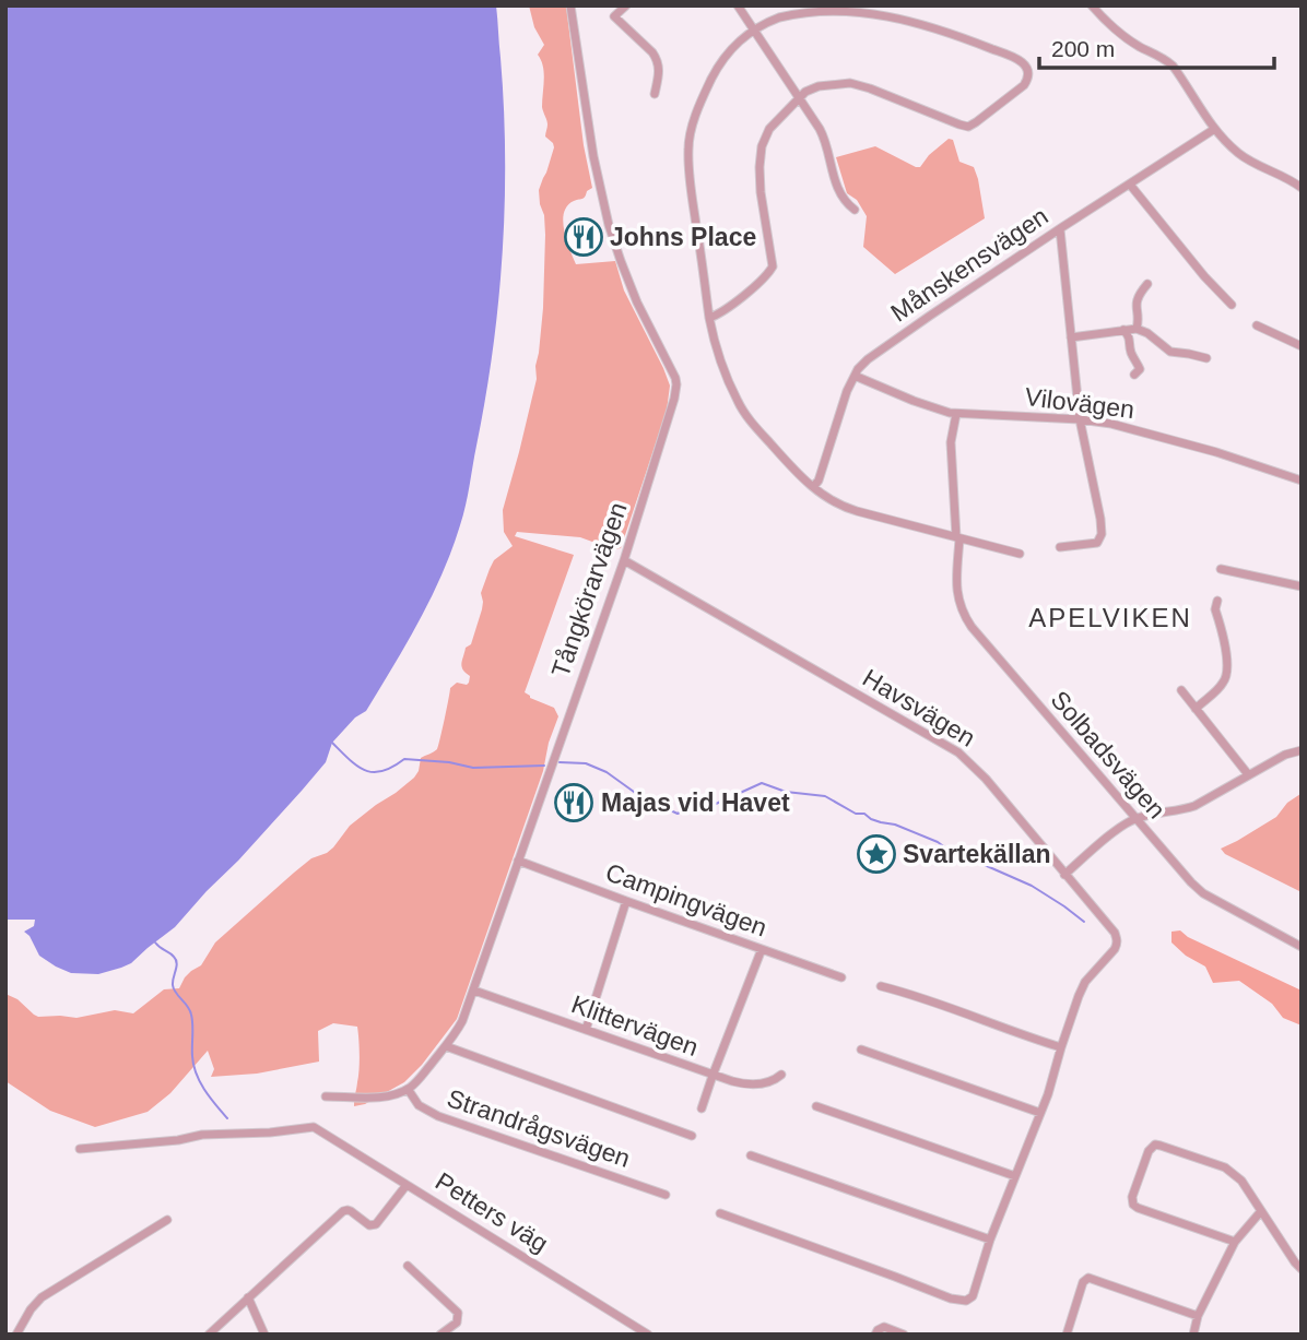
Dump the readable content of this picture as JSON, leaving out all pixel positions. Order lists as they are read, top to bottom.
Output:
{
  "streets": {
    "street": [
      "Månskensvägen",
      "Vilovägen",
      "Tångkörarvägen",
      "Havsvägen",
      "Solbadsvägen",
      "Campingvägen",
      "Klittervägen",
      "Strandrågsvägen",
      "Petters väg"
    ]
  },
  "crossings": [
    ["Månskensvägen", "Vilovägen"],
    ["Vilovägen", "Solbadsvägen"],
    ["Tångkörarvägen", "Havsvägen"],
    ["Tångkörarvägen", "Campingvägen"],
    ["Tångkörarvägen", "Klittervägen"],
    ["Tångkörarvägen", "Strandrågsvägen"]
  ],
  "districts": ["APELVIKEN"],
  "places": {
    "restaurant": ["Johns Place", "Majas vid Havet"],
    "place": ["Svartekällan"]
  },
  "scale_bar": "200 m"
}
